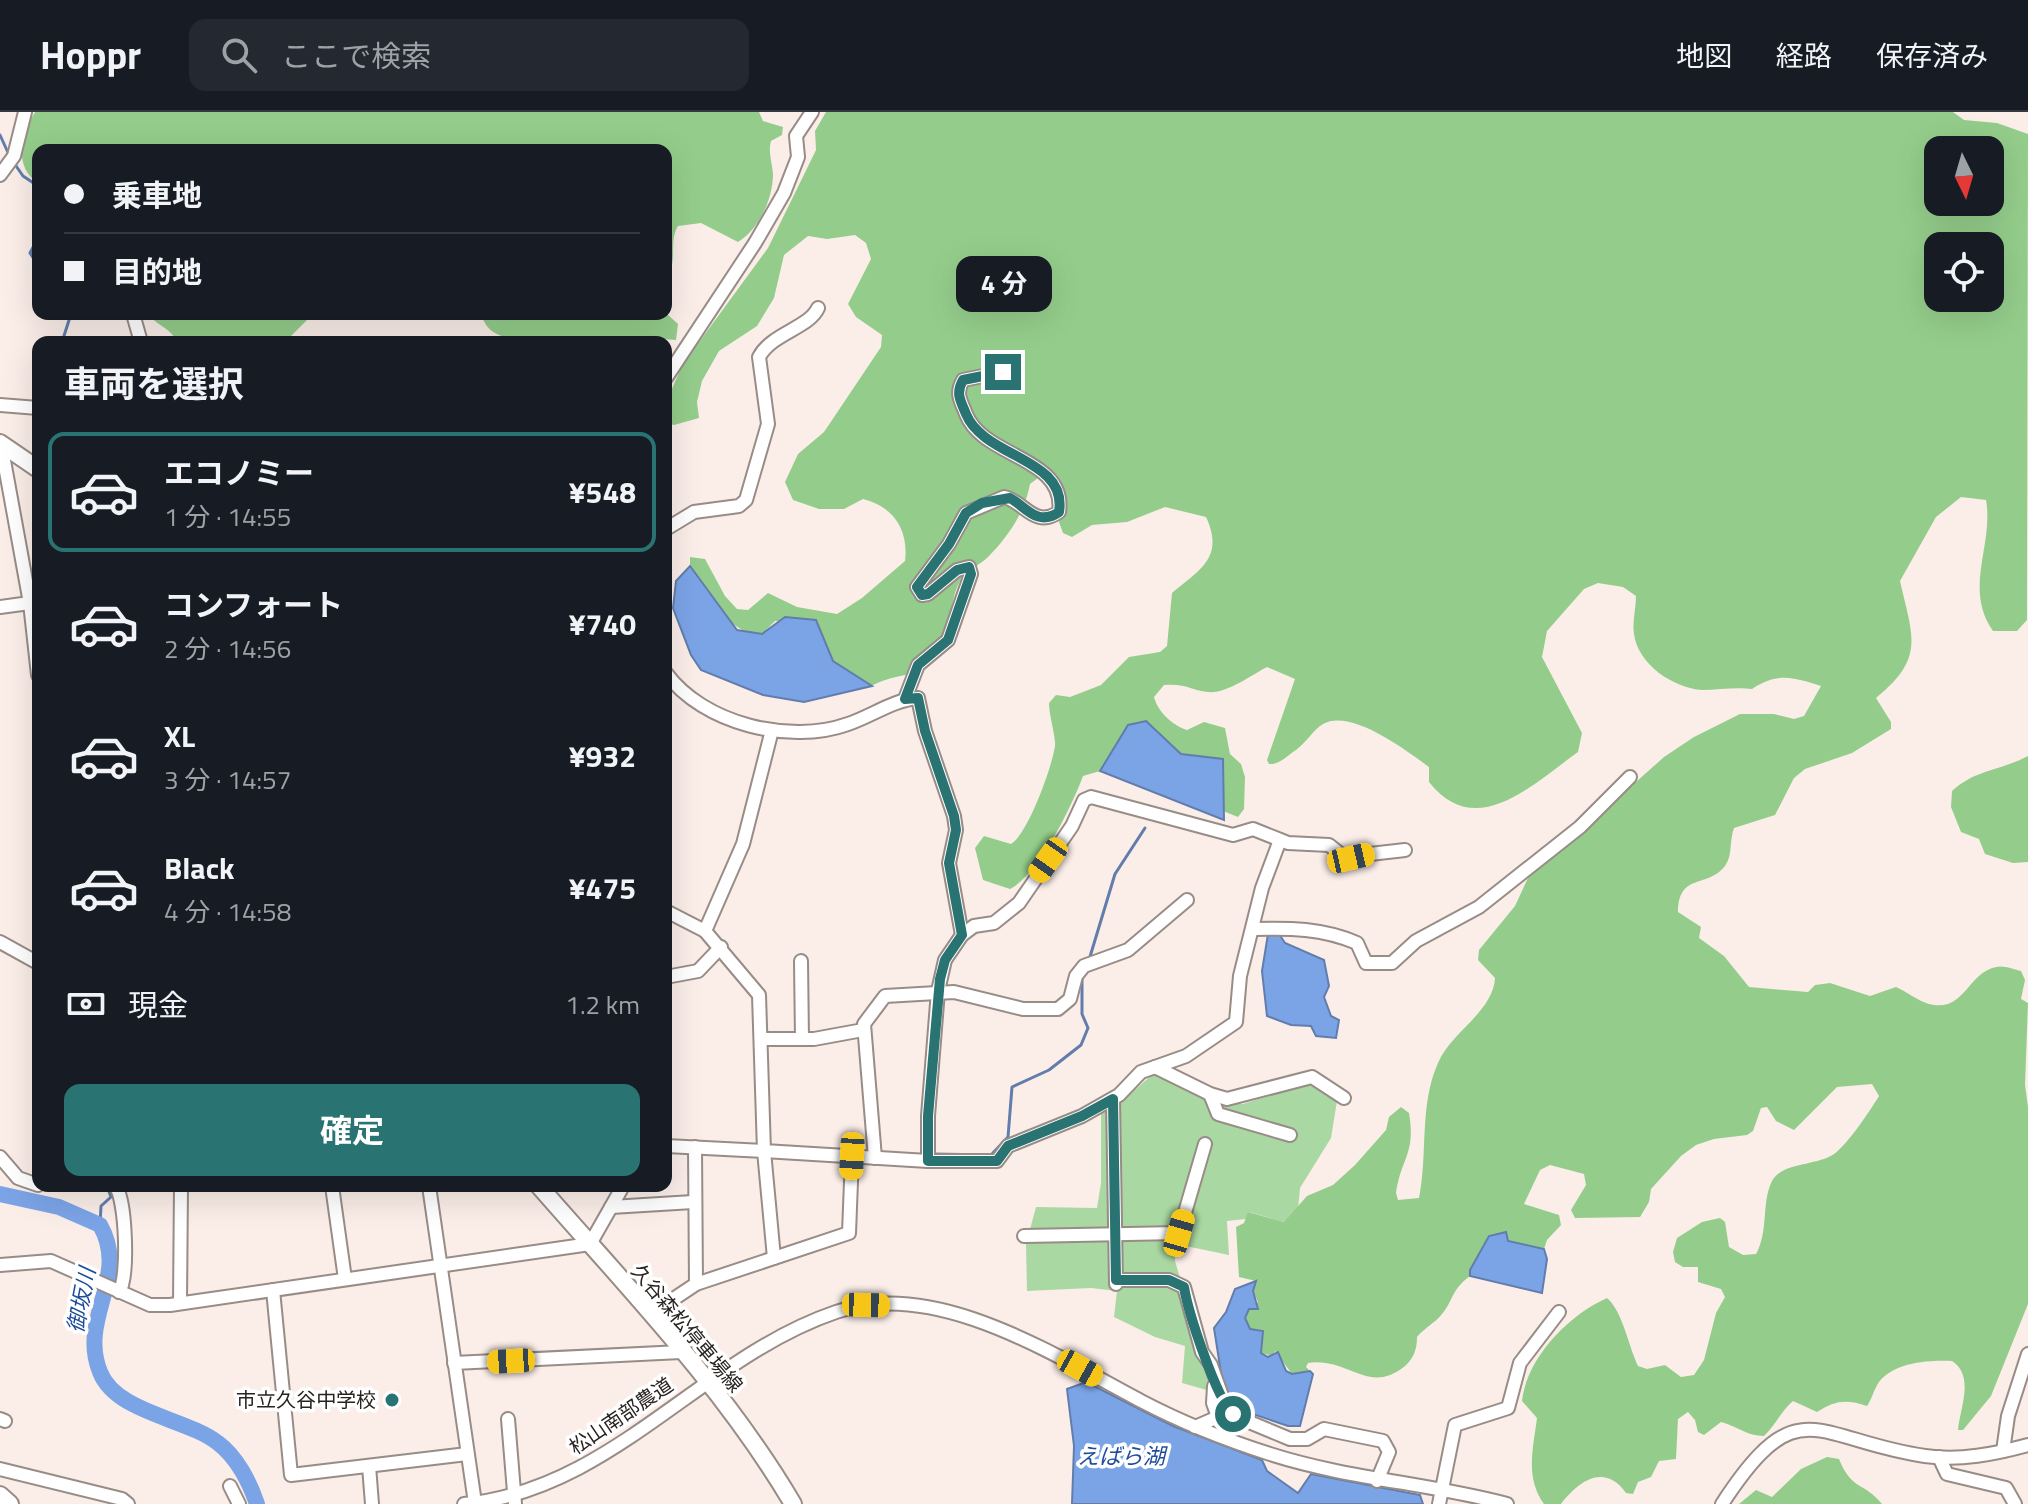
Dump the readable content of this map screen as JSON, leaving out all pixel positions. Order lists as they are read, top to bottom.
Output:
{
  "streets": {
    "main road": ["久谷森松停車場線"],
    "street": ["松山南部農道"]
  },
  "crossings": [
    ["久谷森松停車場線", "松山南部農道"]
  ],
  "water": ["御坂川", "えばら湖"],
  "places": ["市立久谷中学校"],
  "north": "bottom",
  "page": {
    "header": "Hoppr",
    "search": "ここで検索",
    "nav": ["地図", "経路", "保存済み"],
    "banner": ["乗車地", "目的地"],
    "bubble": "4 分",
    "heading": "車両を選択",
    "list": [
      {
        "name": "エコノミー",
        "note": "1 分 · 14:55",
        "value": "¥548"
      },
      {
        "name": "コンフォート",
        "note": "2 分 · 14:56",
        "value": "¥740"
      },
      {
        "name": "XL",
        "note": "3 分 · 14:57",
        "value": "¥932"
      },
      {
        "name": "Black",
        "note": "4 分 · 14:58",
        "value": "¥475"
      }
    ],
    "pay": ["現金", "1.2 km"],
    "buttons": "確定"
  }
}
